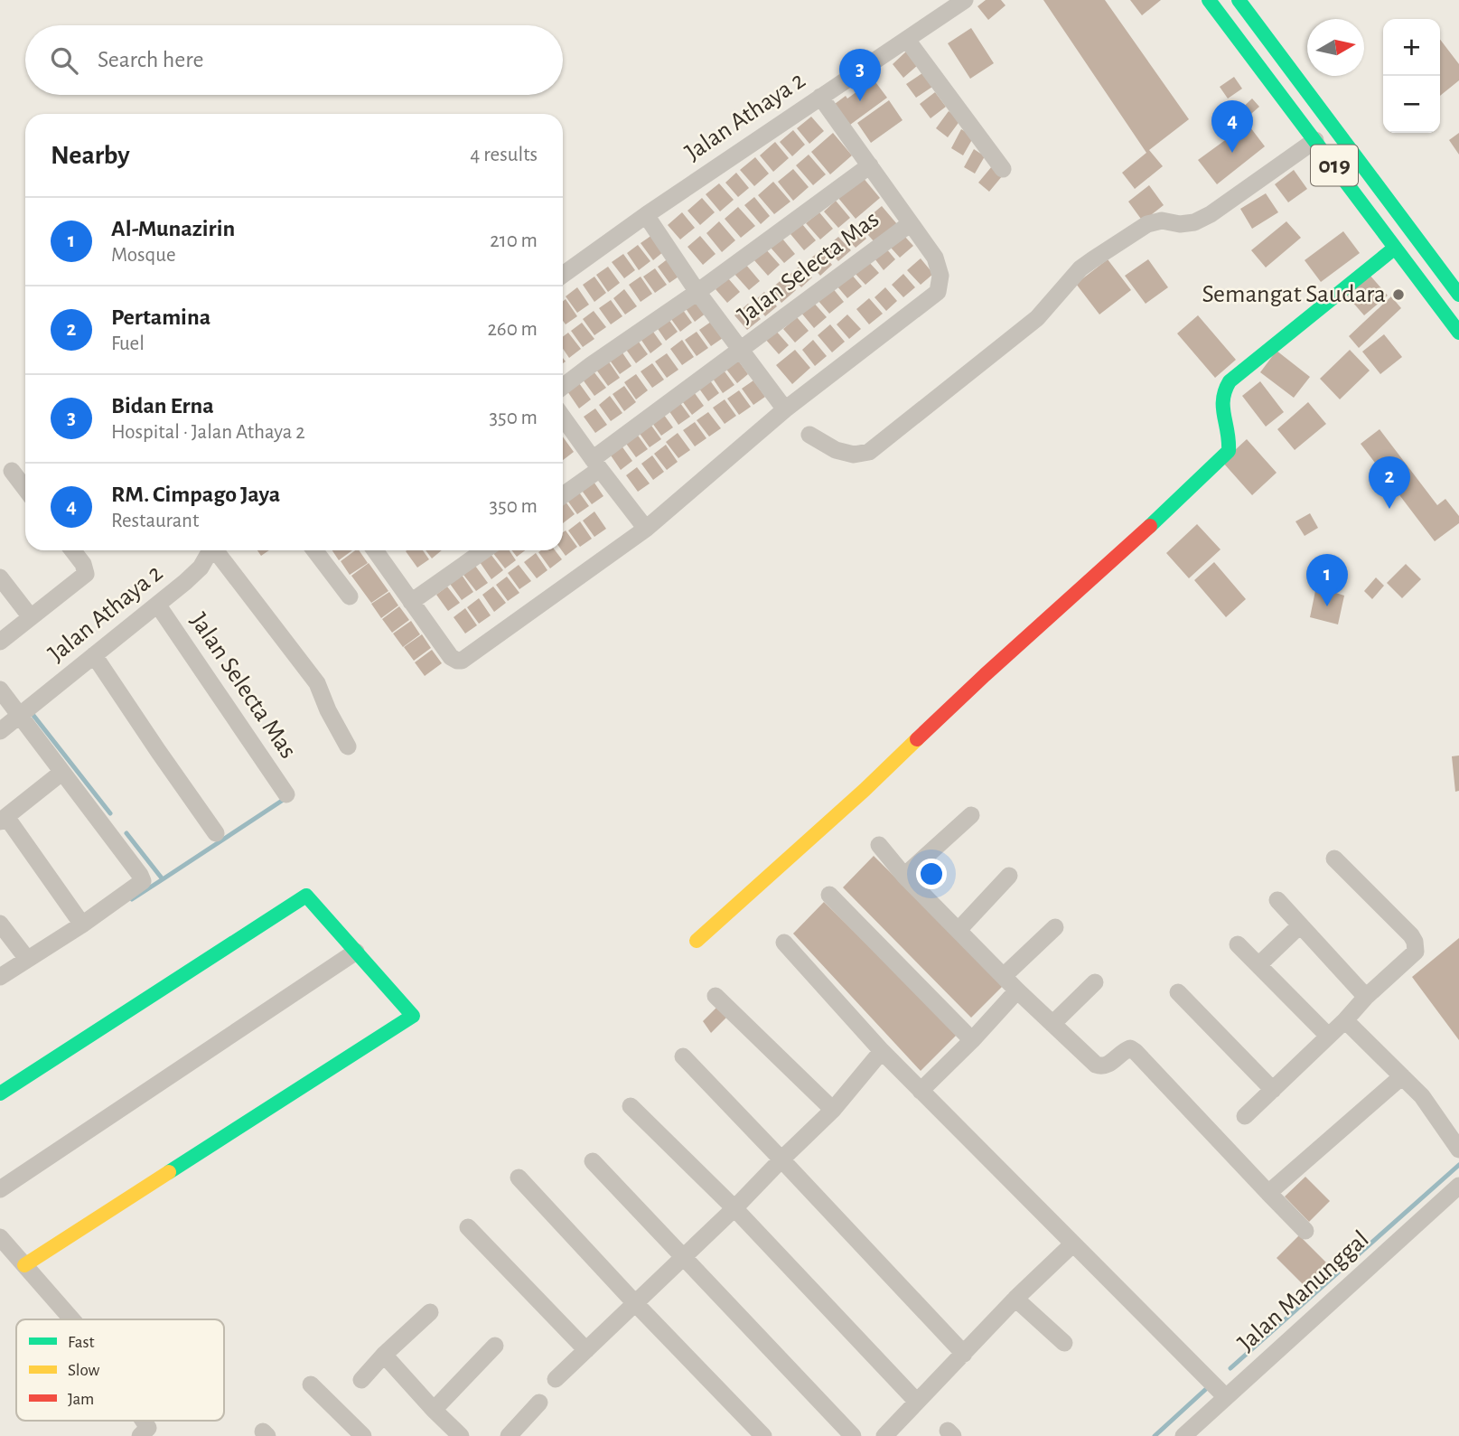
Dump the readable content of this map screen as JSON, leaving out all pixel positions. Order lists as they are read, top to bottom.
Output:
{
  "streets": {
    "main road": ["019"],
    "street": ["Jalan Athaya 2", "Jalan Selecta Mas", "Jalan Manunggal"]
  },
  "crossings": [
    ["Jalan Athaya 2", "Jalan Selecta Mas"]
  ],
  "places": ["Semangat Saudara"],
  "legend": ["Fast", "Slow", "Jam"],
  "north": "right",
  "page": {
    "map_buttons": ["+", "−"],
    "search": "Search here",
    "pins": [
      "3",
      "4",
      "2",
      "1"
    ],
    "heading": ["Nearby", "4 results"],
    "list": [
      {
        "mark": "1",
        "name": "Al-Munazirin",
        "note": "Mosque",
        "value": "210 m"
      },
      {
        "mark": "2",
        "name": "Pertamina",
        "note": "Fuel",
        "value": "260 m"
      },
      {
        "mark": "3",
        "name": "Bidan Erna",
        "note": "Hospital · Jalan Athaya 2",
        "value": "350 m"
      },
      {
        "mark": "4",
        "name": "RM. Cimpago Jaya",
        "note": "Restaurant",
        "value": "350 m"
      }
    ]
  }
}
